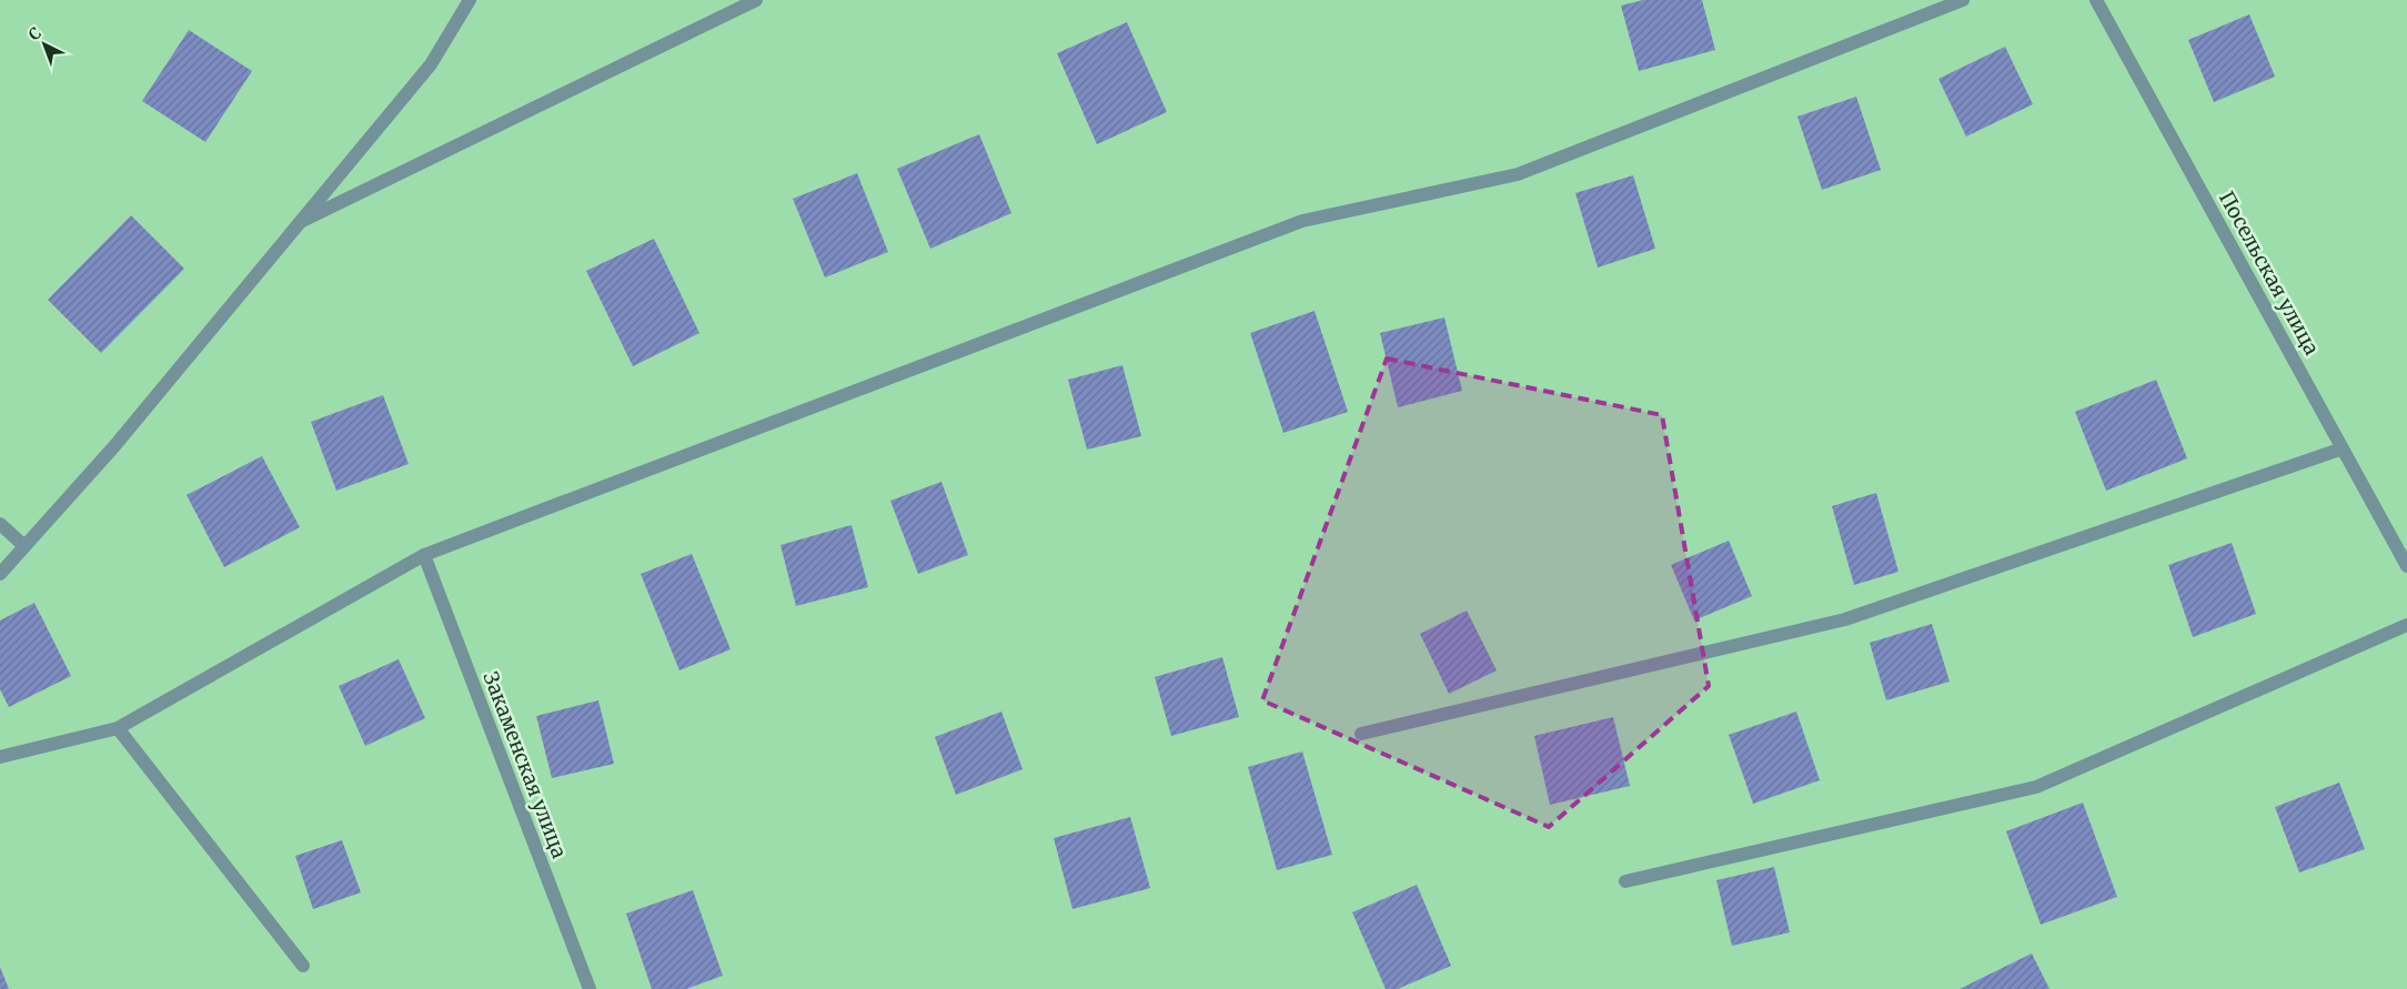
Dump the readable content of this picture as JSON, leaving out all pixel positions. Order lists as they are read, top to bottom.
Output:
{
  "streets": {
    "street": ["Посельская улица", "Закаменская улица"]
  },
  "north": "top left"
}
